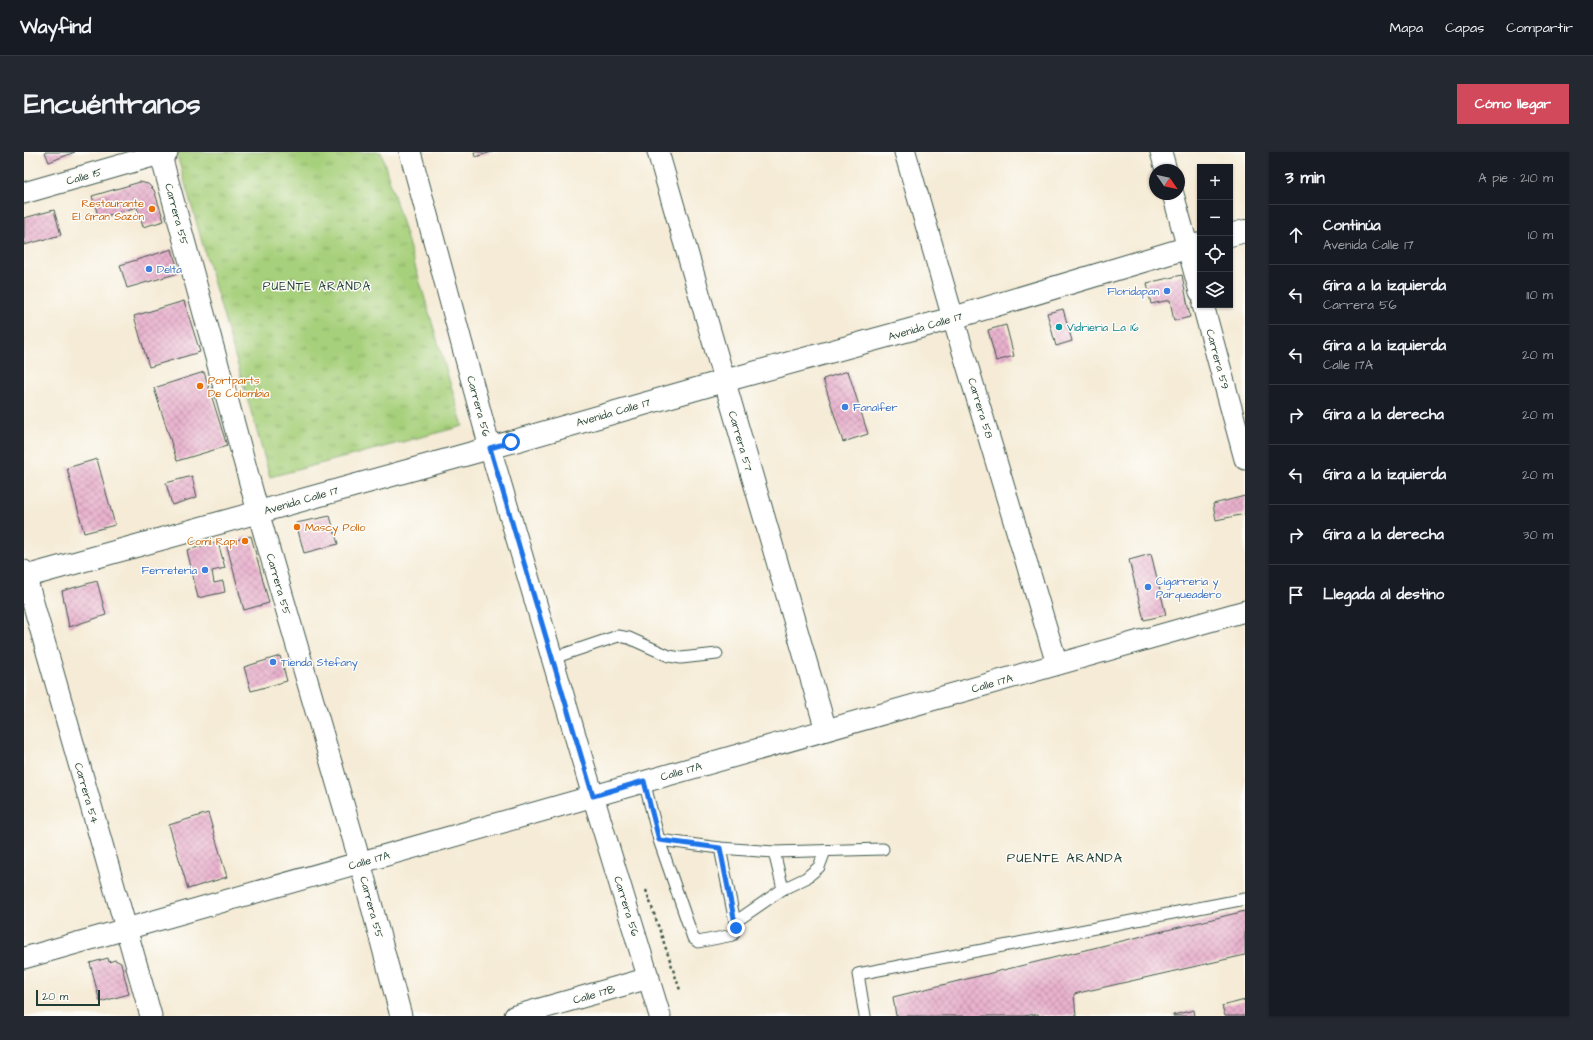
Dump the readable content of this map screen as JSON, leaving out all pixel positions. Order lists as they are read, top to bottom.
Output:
{
  "streets": {
    "street": [
      "Calle 15",
      "Carrera 55",
      "Avenida Calle 17",
      "Carrera 59",
      "Carrera 56",
      "Carrera 58",
      "Carrera 57",
      "Calle 17A",
      "Carrera 54",
      "Calle 17B"
    ]
  },
  "crossings": [
    ["Calle 15", "Carrera 55"],
    ["Carrera 55", "Avenida Calle 17"],
    ["Carrera 55", "Calle 17A"],
    ["Avenida Calle 17", "Carrera 56"],
    ["Avenida Calle 17", "Carrera 58"],
    ["Avenida Calle 17", "Carrera 57"],
    ["Avenida Calle 17", "Carrera 54"],
    ["Carrera 56", "Calle 17A"],
    ["Carrera 56", "Calle 17B"],
    ["Carrera 58", "Calle 17A"],
    ["Carrera 57", "Calle 17A"],
    ["Calle 17A", "Carrera 54"]
  ],
  "districts": ["PUENTE ARANDA", "PUENTE ARANDA"],
  "places": [
    "Restaurante El Gran Sazón",
    "Delta",
    "Floridapan",
    "Vidrieria La 16",
    "Portparts De Colombia",
    "Fanalfer",
    "Mascy Pollo",
    "Comi Rapi",
    "Ferreteria",
    "Cigarreria y Parqueadero",
    "Tienda Stefany"
  ],
  "scale_bar": "20 m",
  "north": "bottom right",
  "page": {
    "header": "Wayfind",
    "nav": ["Mapa", "Capas", "Compartir"],
    "buttons": "Cómo llegar",
    "title": "Encuéntranos",
    "heading": ["3 min", "A pie · 210 m"],
    "map_buttons": ["+", "−"],
    "list": [
      ["Continúa", "Avenida Calle 17", "10 m"],
      ["Gira a la izquierda", "Carrera 56", "110 m"],
      ["Gira a la izquierda", "Calle 17A", "20 m"],
      ["Gira a la derecha", "20 m"],
      ["Gira a la izquierda", "20 m"],
      ["Gira a la derecha", "30 m"],
      "Llegada al destino"
    ],
    "scale": "20 m"
  }
}
